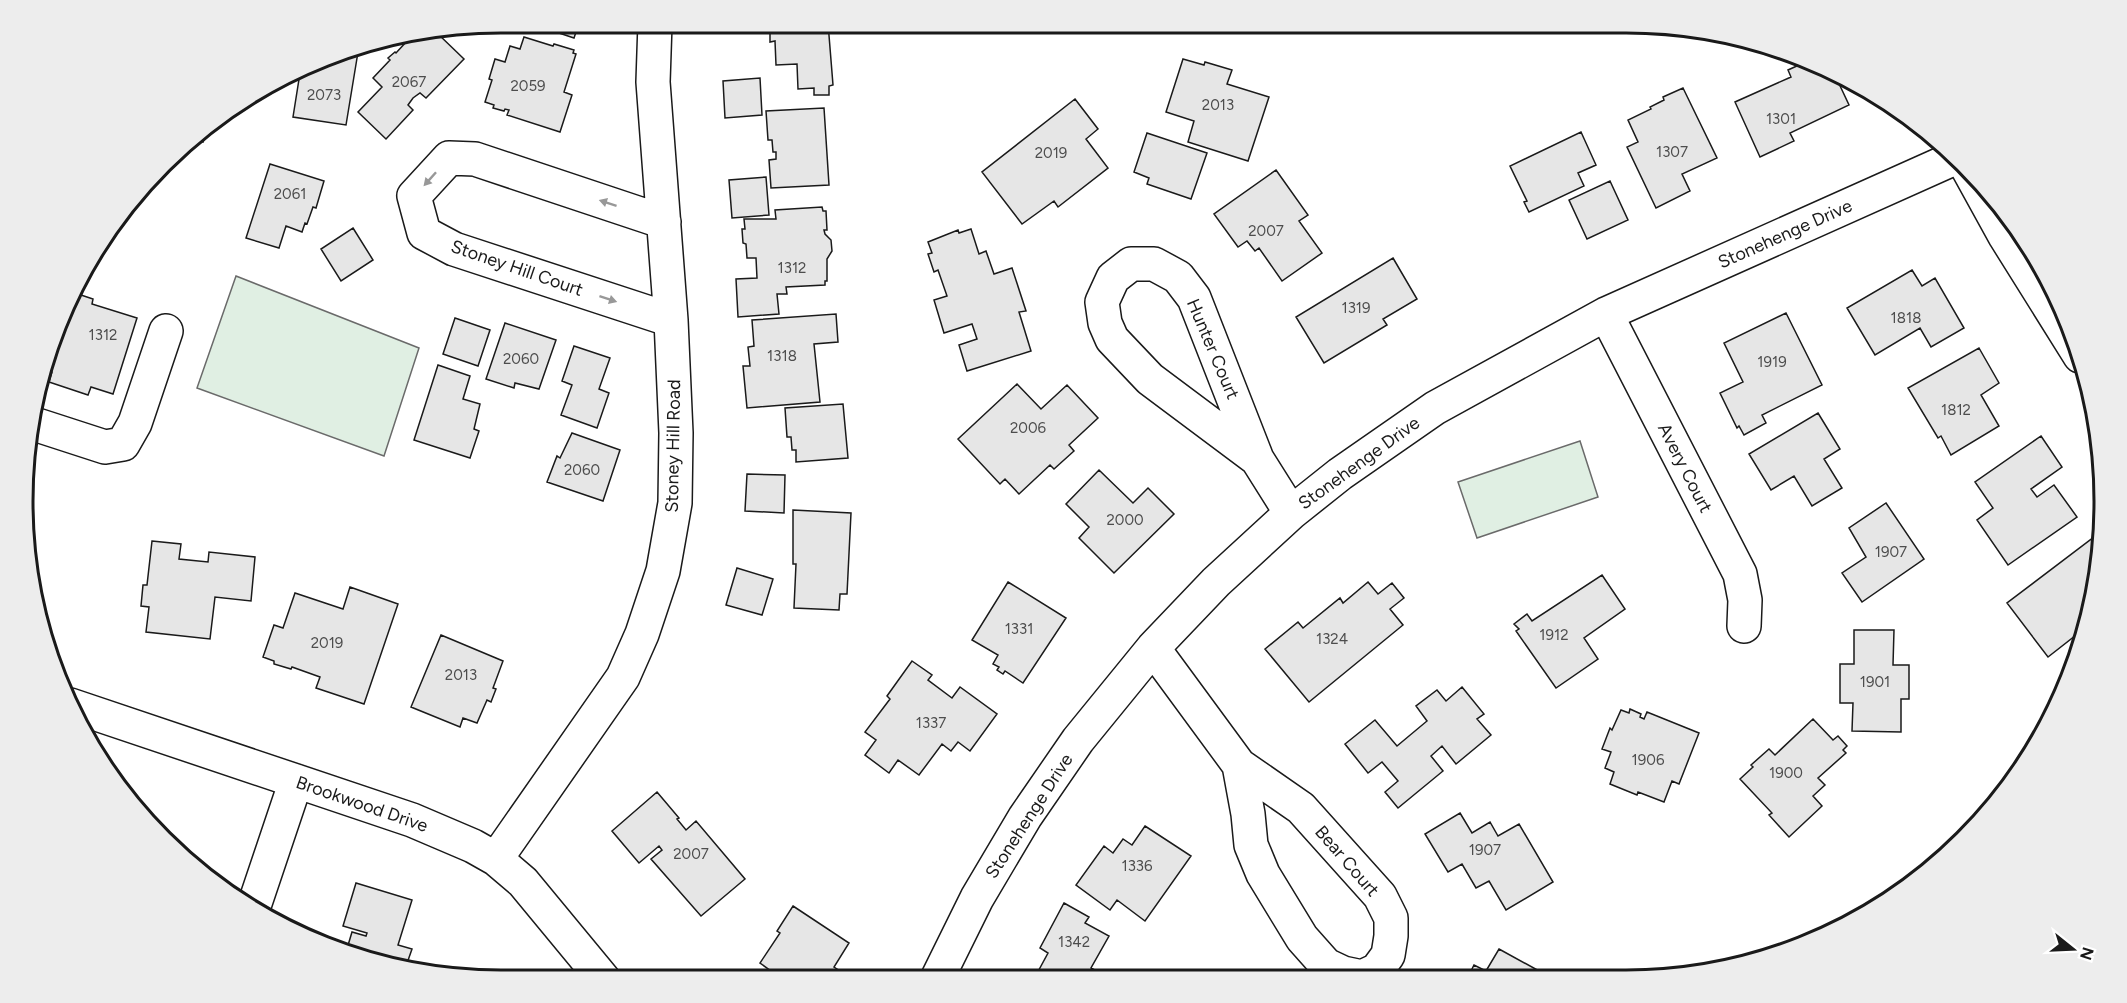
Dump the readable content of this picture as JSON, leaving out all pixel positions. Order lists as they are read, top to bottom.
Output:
{
  "streets": {
    "street": [
      "Stonehenge Drive",
      "Stoney Hill Court",
      "Hunter Court",
      "Stoney Hill Road",
      "Avery Court",
      "Brookwood Drive",
      "Bear Court"
    ]
  },
  "crossings": [
    ["Stonehenge Drive", "Hunter Court"],
    ["Stonehenge Drive", "Avery Court"],
    ["Stonehenge Drive", "Bear Court"],
    ["Stoney Hill Court", "Stoney Hill Road"],
    ["Stoney Hill Road", "Brookwood Drive"]
  ],
  "house_numbers": [
    "2067",
    "2059",
    "2073",
    "2013",
    "1301",
    "1307",
    "2019",
    "2061",
    "2007",
    "1312",
    "1319",
    "1818",
    "1312",
    "1318",
    "2060",
    "1919",
    "1812",
    "2006",
    "2060",
    "2000",
    "1907",
    "1331",
    "1912",
    "1324",
    "2019",
    "2013",
    "1901",
    "1337",
    "1906",
    "1900",
    "1907",
    "2007",
    "1336",
    "1342"
  ],
  "north": "right"
}
